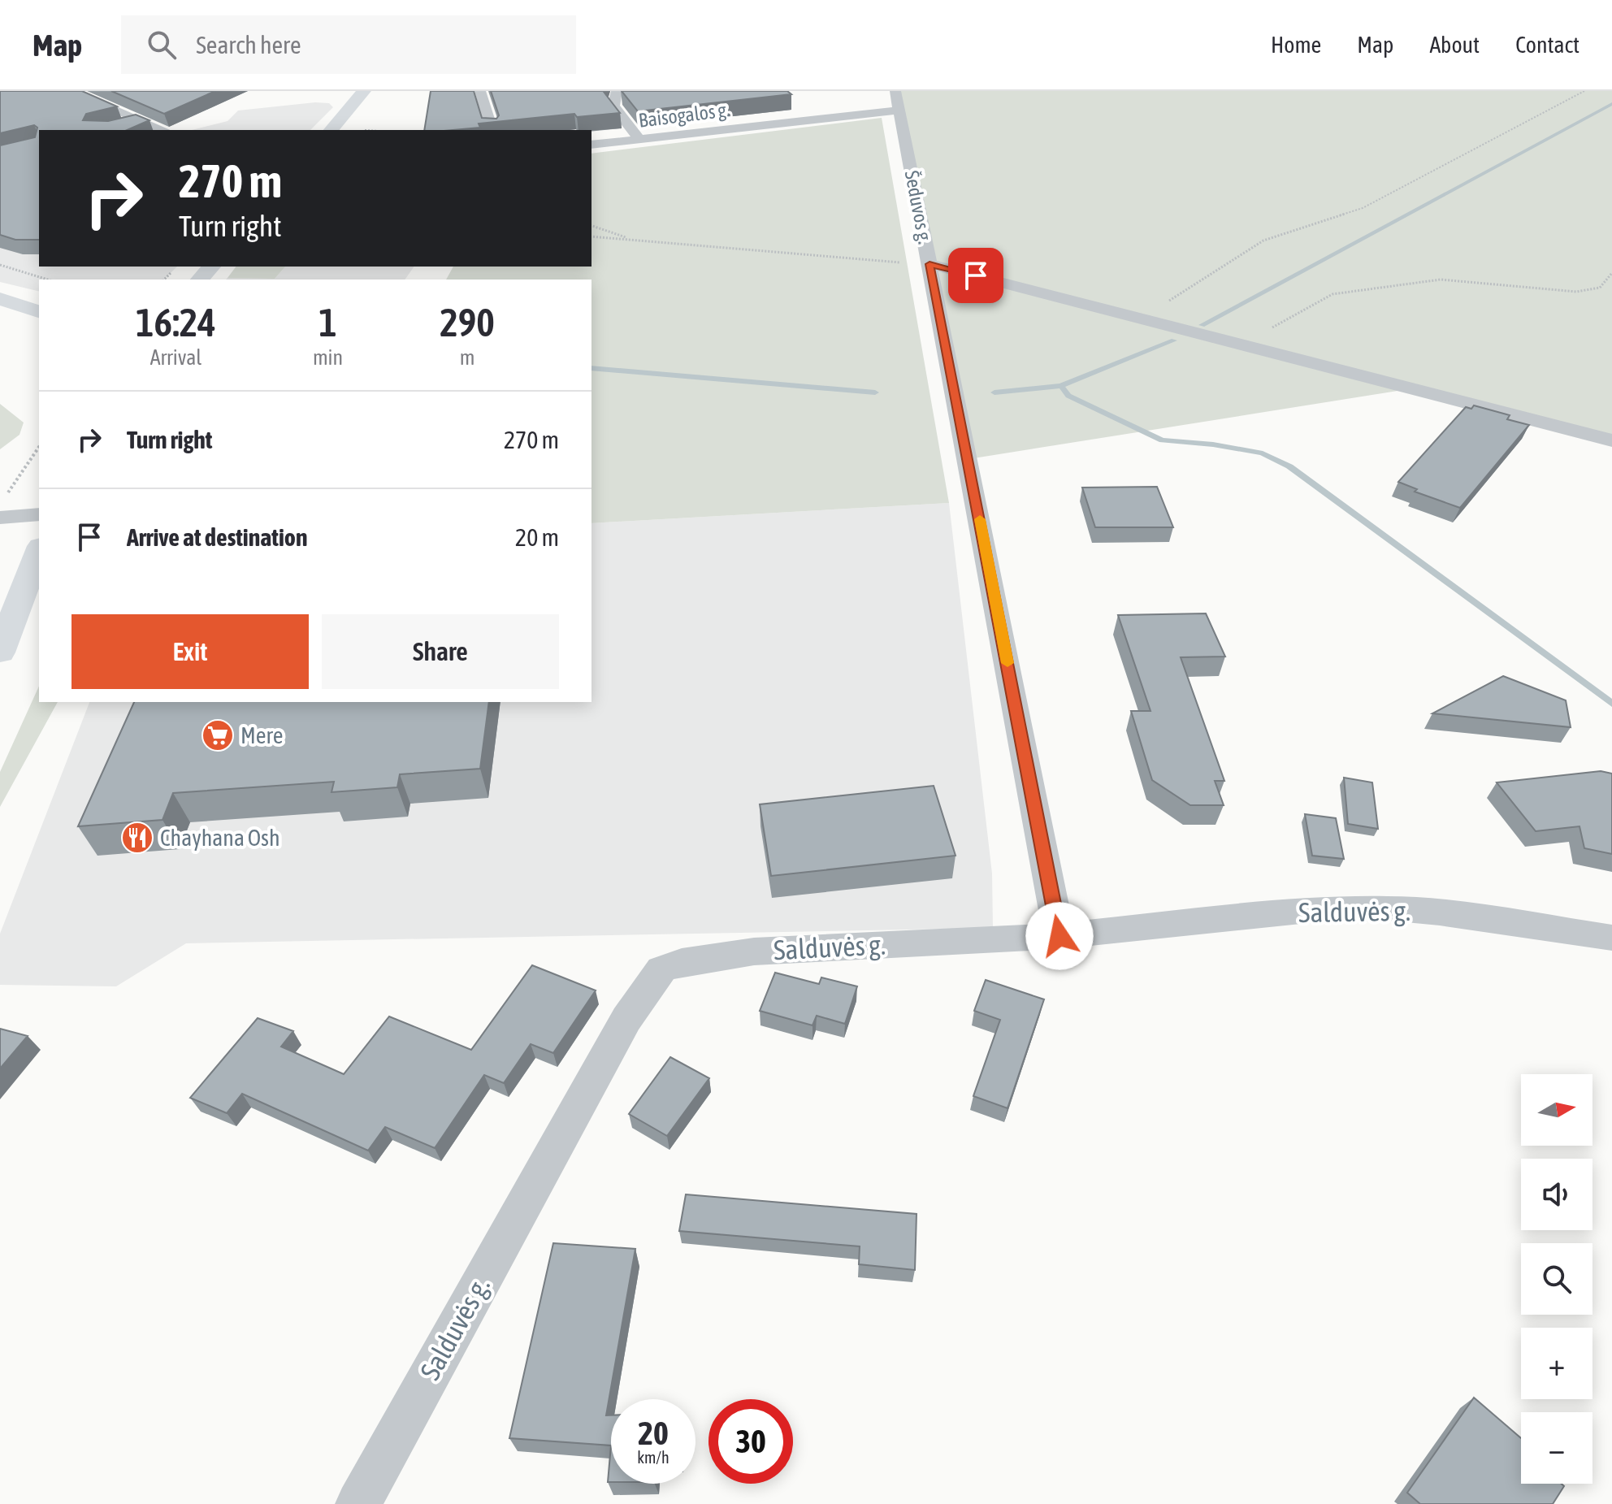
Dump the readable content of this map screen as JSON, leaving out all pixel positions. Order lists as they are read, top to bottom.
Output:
{
  "streets": {
    "street": ["Baisogalos g.", "Šeduvos g.", "Salduvės g."]
  },
  "crossings": [
    ["Baisogalos g.", "Šeduvos g."],
    ["Šeduvos g.", "Salduvės g."]
  ],
  "places": {
    "supermarket": ["Mere"],
    "restaurant": ["Chayhana Osh"]
  },
  "north": "right",
  "page": {
    "header": "Map",
    "search": "Search here",
    "nav": [
      "Home",
      "Map",
      "About",
      "Contact"
    ],
    "turn": ["270 m", "Turn right"],
    "eta": [
      "16:24",
      "Arrival",
      "1",
      "min",
      "290",
      "m"
    ],
    "list": [
      {
        "name": "Turn right",
        "value": "270 m"
      },
      {
        "name": "Arrive at destination",
        "value": "20 m"
      }
    ],
    "buttons": ["Exit", "Share"],
    "map_buttons": ["+", "−"],
    "speed": "20 km/h",
    "limit": "30"
  }
}
